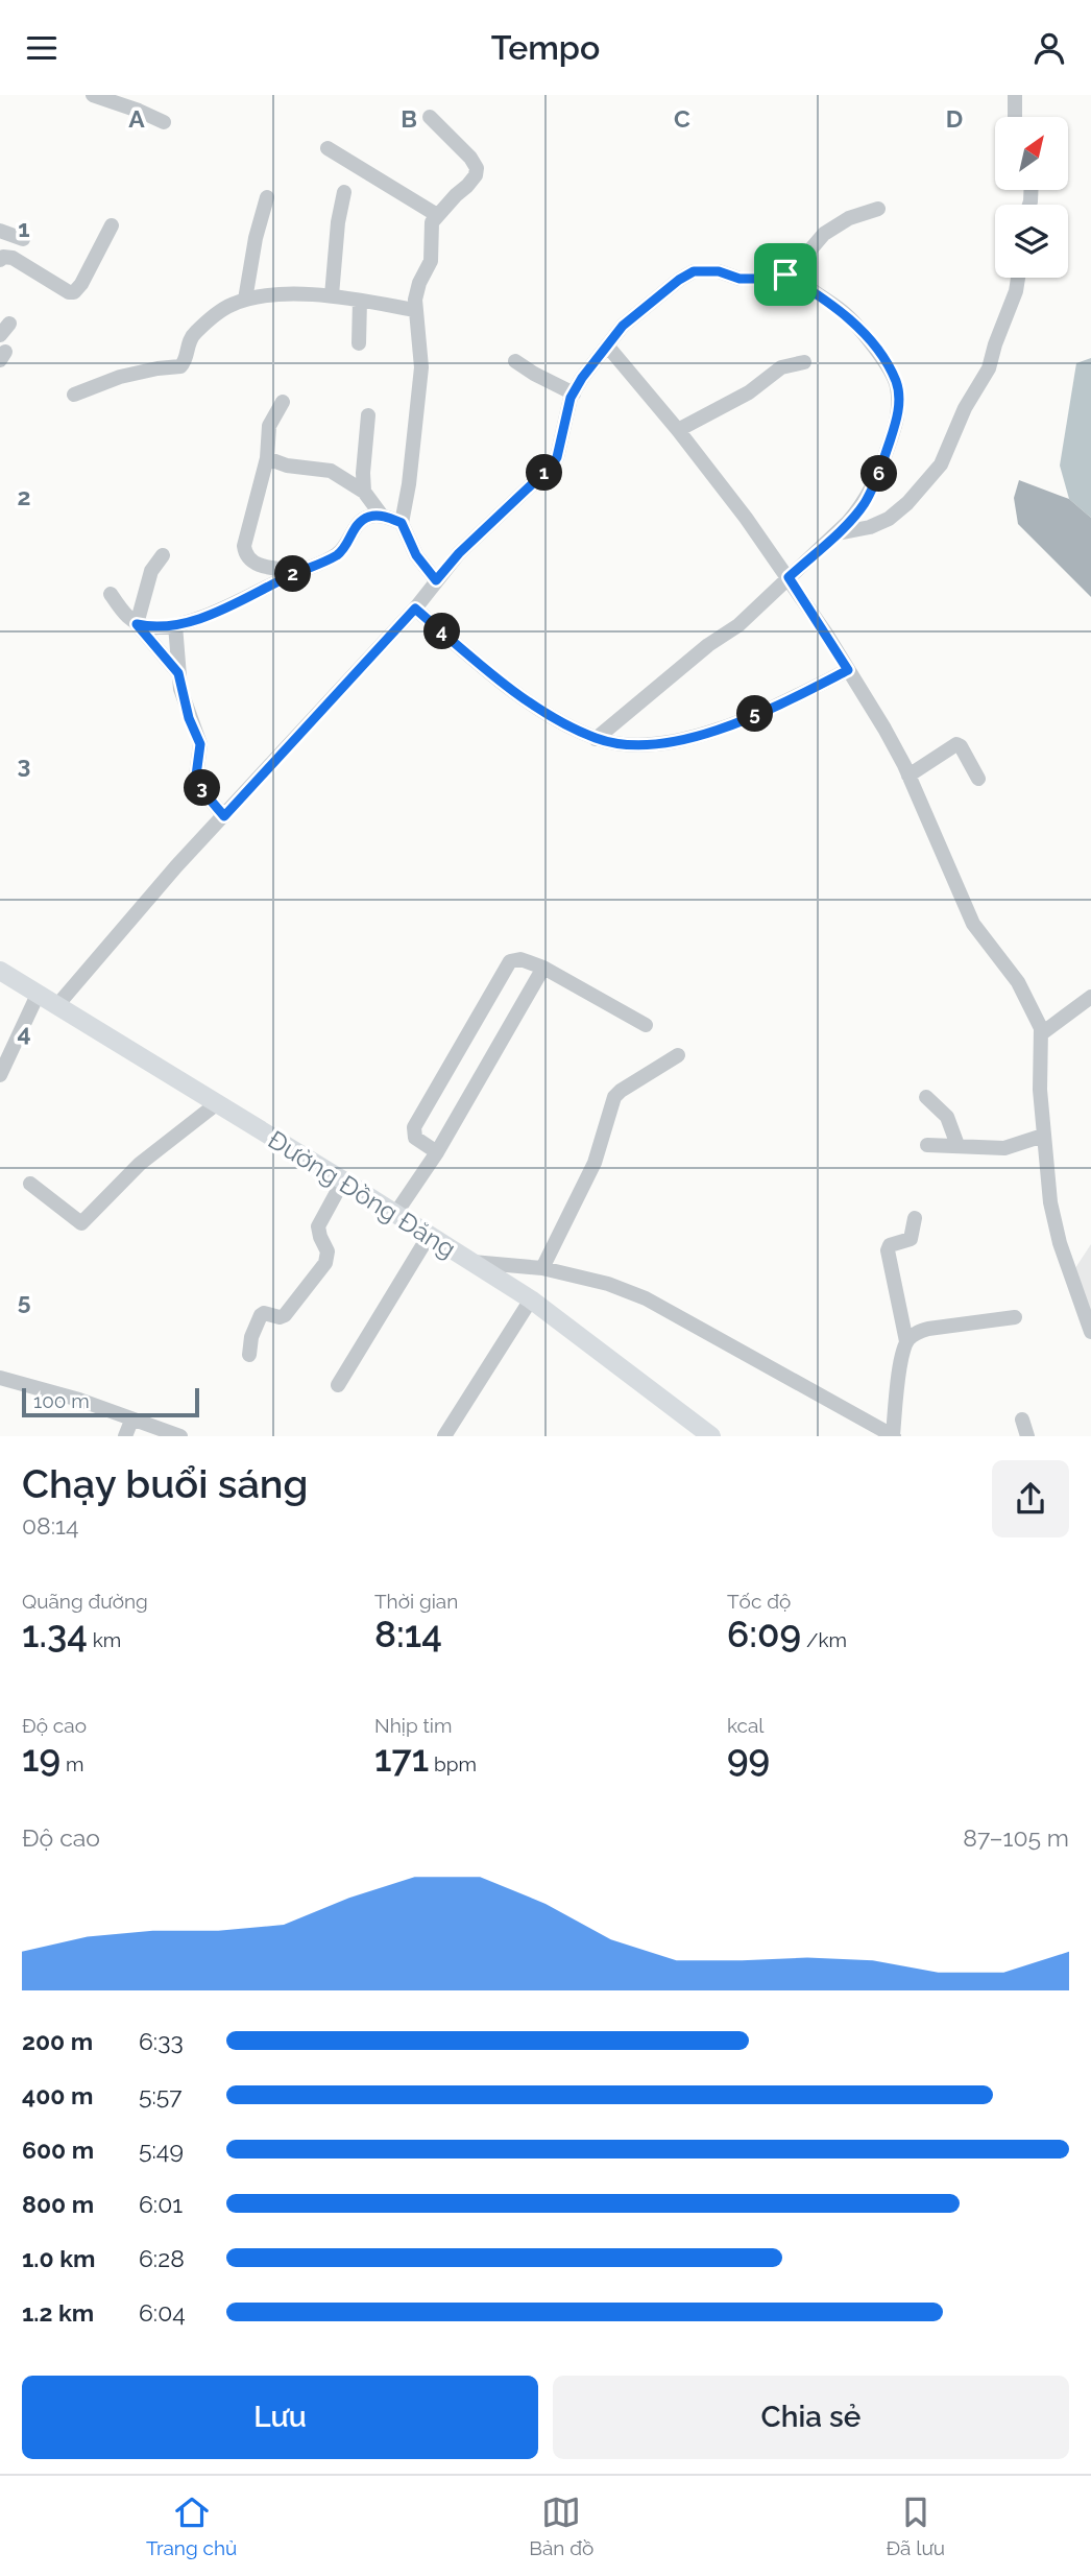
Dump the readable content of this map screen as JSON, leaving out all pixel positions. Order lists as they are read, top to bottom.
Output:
{
  "streets": {
    "main road": ["Đường Đồng Đăng"]
  },
  "scale_bar": "100 m",
  "north": "top right",
  "page": {
    "header": "Tempo",
    "pins": [
      "1",
      "6",
      "2",
      "4",
      "5",
      "3"
    ],
    "scale": "100 m",
    "heading": ["Chạy buổi sáng", "08:14"],
    "stats": [
      ["Quãng đường", "1.34 km"],
      ["Thời gian", "8:14"],
      ["Tốc độ", "6:09 /km"],
      ["Độ cao", "19 m"],
      ["Nhịp tim", "171 bpm"],
      ["kcal", "99"]
    ],
    "chart": ["Độ cao", "87–105 m"],
    "list": [
      {
        "name": "200 m",
        "note": "6:33"
      },
      {
        "name": "400 m",
        "note": "5:57"
      },
      {
        "name": "600 m",
        "note": "5:49"
      },
      {
        "name": "800 m",
        "note": "6:01"
      },
      {
        "name": "1.0 km",
        "note": "6:28"
      },
      {
        "name": "1.2 km",
        "note": "6:04"
      }
    ],
    "buttons": ["Lưu", "Chia sẻ"],
    "tabs": ["Trang chủ", "Bản đồ", "Đã lưu"]
  },
  "grid": {
    "columns": [
      "A",
      "B",
      "C",
      "D"
    ],
    "rows": [
      "1",
      "2",
      "3",
      "4",
      "5"
    ]
  }
}
